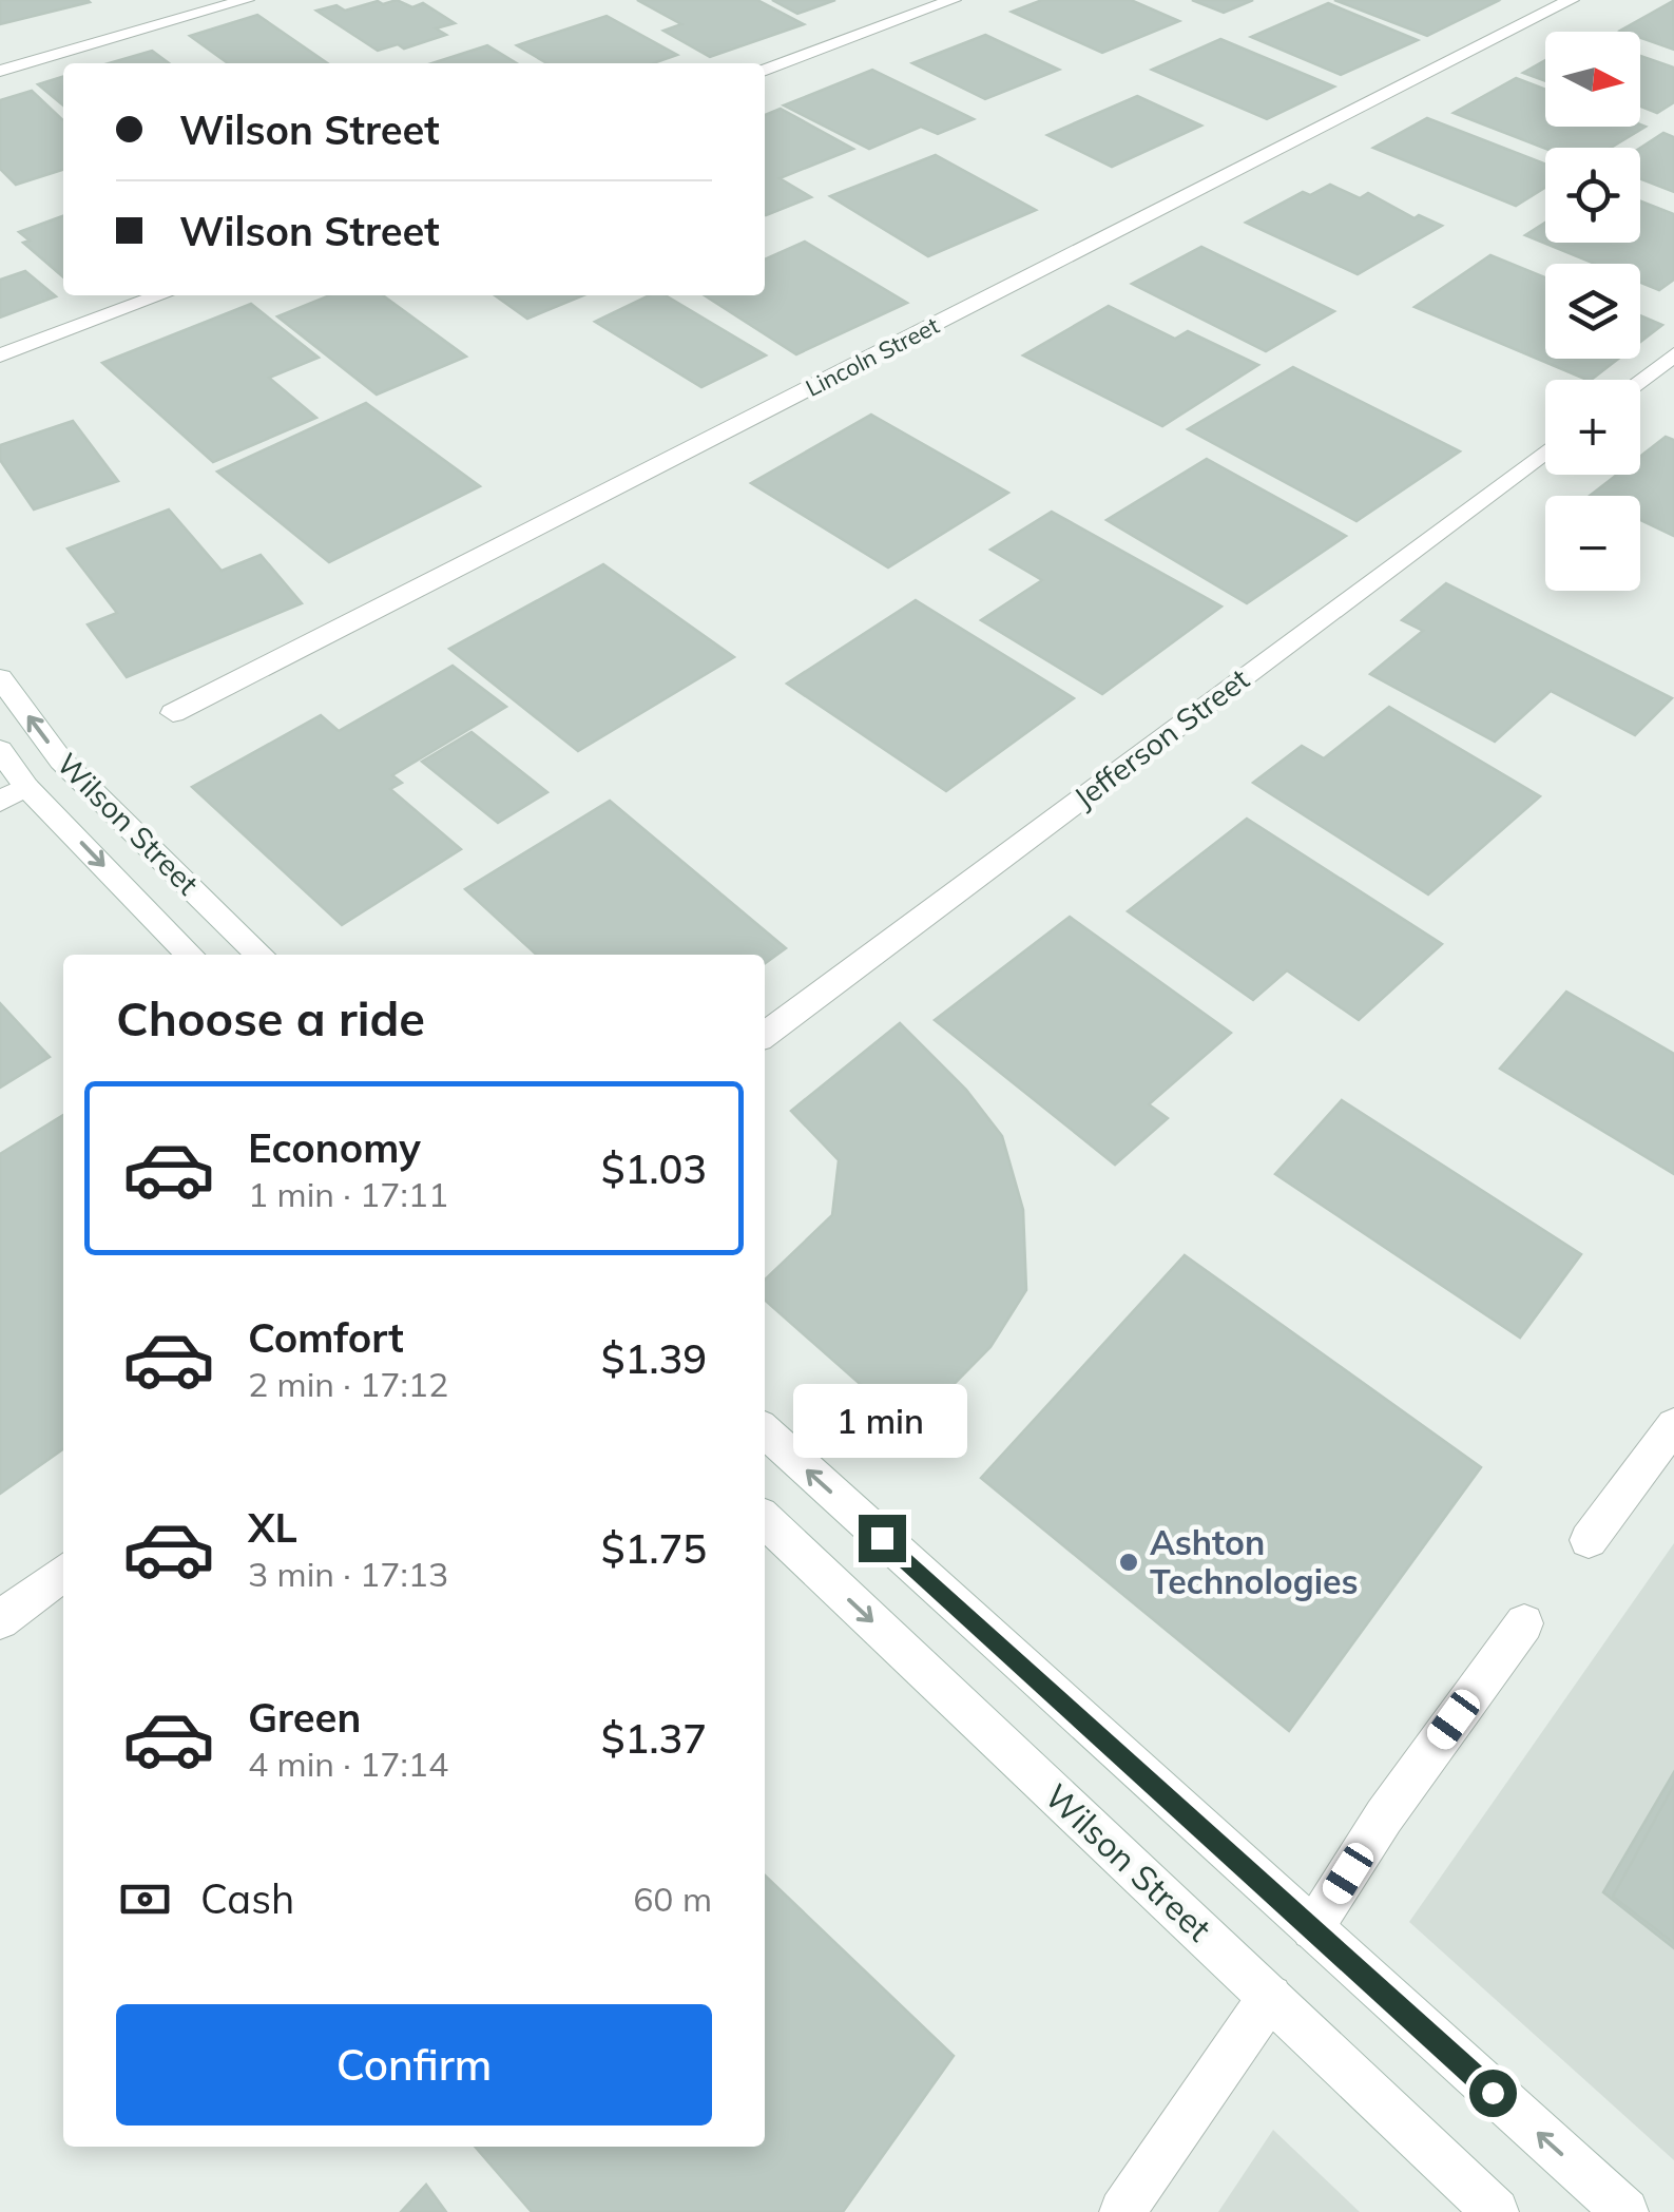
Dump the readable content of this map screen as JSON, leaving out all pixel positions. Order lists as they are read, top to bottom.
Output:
{
  "streets": {
    "street": ["Lincoln Street", "Jefferson Street", "Wilson Street"]
  },
  "places": ["Ashton Technologies"],
  "north": "right",
  "page": {
    "map_buttons": ["+", "−"],
    "banner": ["Wilson Street", "Wilson Street"],
    "heading": "Choose a ride",
    "list": [
      {
        "name": "Economy",
        "note": "1 min · 17:11",
        "value": "$1.03"
      },
      {
        "name": "Comfort",
        "note": "2 min · 17:12",
        "value": "$1.39"
      },
      {
        "name": "XL",
        "note": "3 min · 17:13",
        "value": "$1.75"
      },
      {
        "name": "Green",
        "note": "4 min · 17:14",
        "value": "$1.37"
      }
    ],
    "bubble": "1 min",
    "pay": ["Cash", "60 m"],
    "buttons": "Confirm"
  }
}
